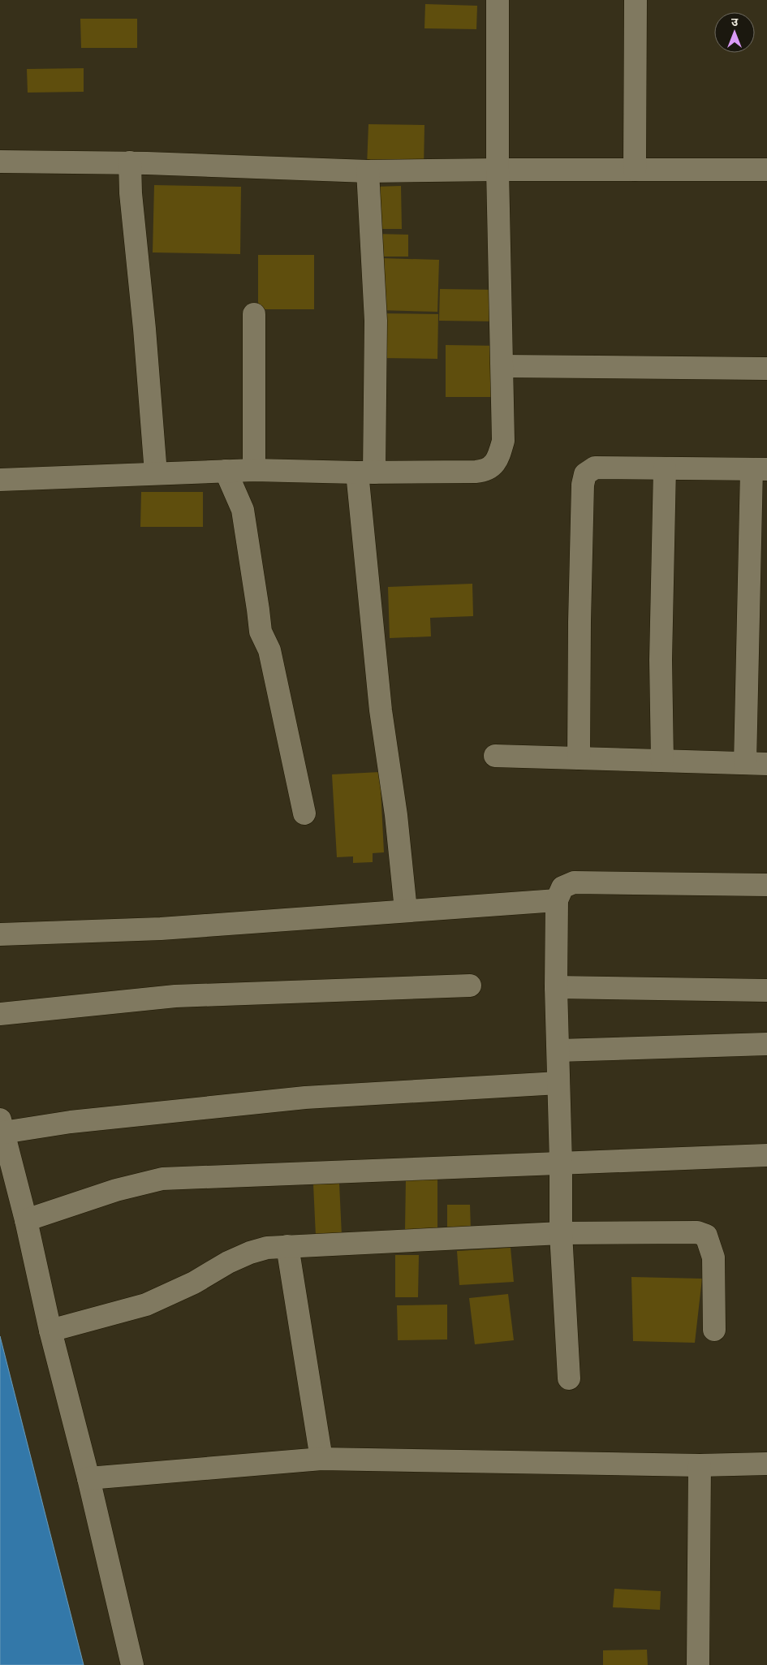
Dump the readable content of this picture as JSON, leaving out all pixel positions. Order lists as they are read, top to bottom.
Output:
{
  "north": "top"
}
